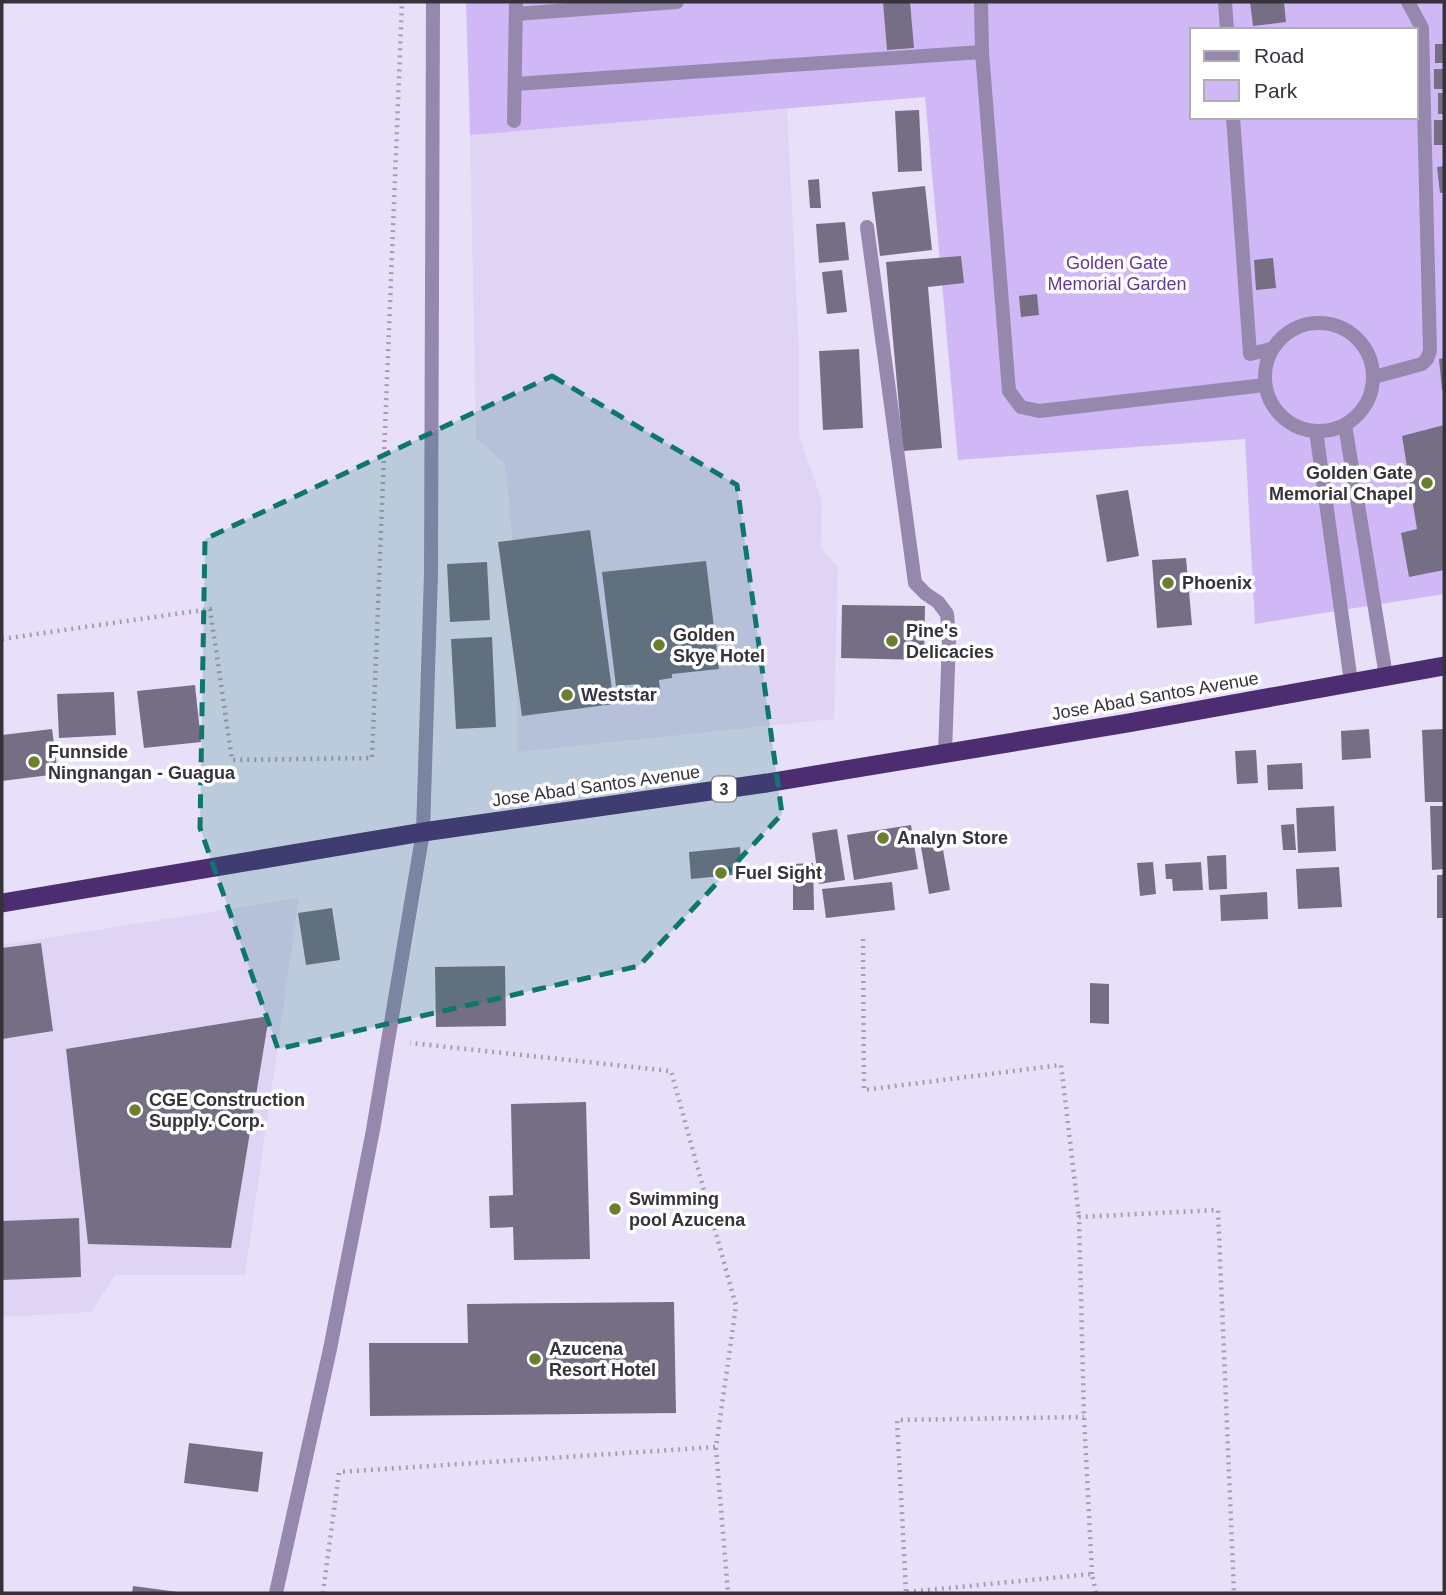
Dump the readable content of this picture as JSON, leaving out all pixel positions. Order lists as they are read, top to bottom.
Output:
{
  "streets": {
    "highway": ["Jose Abad Santos Avenue", "3"]
  },
  "parks": ["Golden Gate Memorial Garden"],
  "places": [
    "Golden Gate Memorial Chapel",
    "Phoenix",
    "Pine's Delicacies",
    "Golden Skye Hotel",
    "Weststar",
    "Funnside Ningnangan - Guagua",
    "Analyn Store",
    "Fuel Sight",
    "CGE Construction Supply. Corp.",
    "Swimming pool Azucena",
    "Azucena Resort Hotel"
  ],
  "legend": ["Road", "Park"]
}
